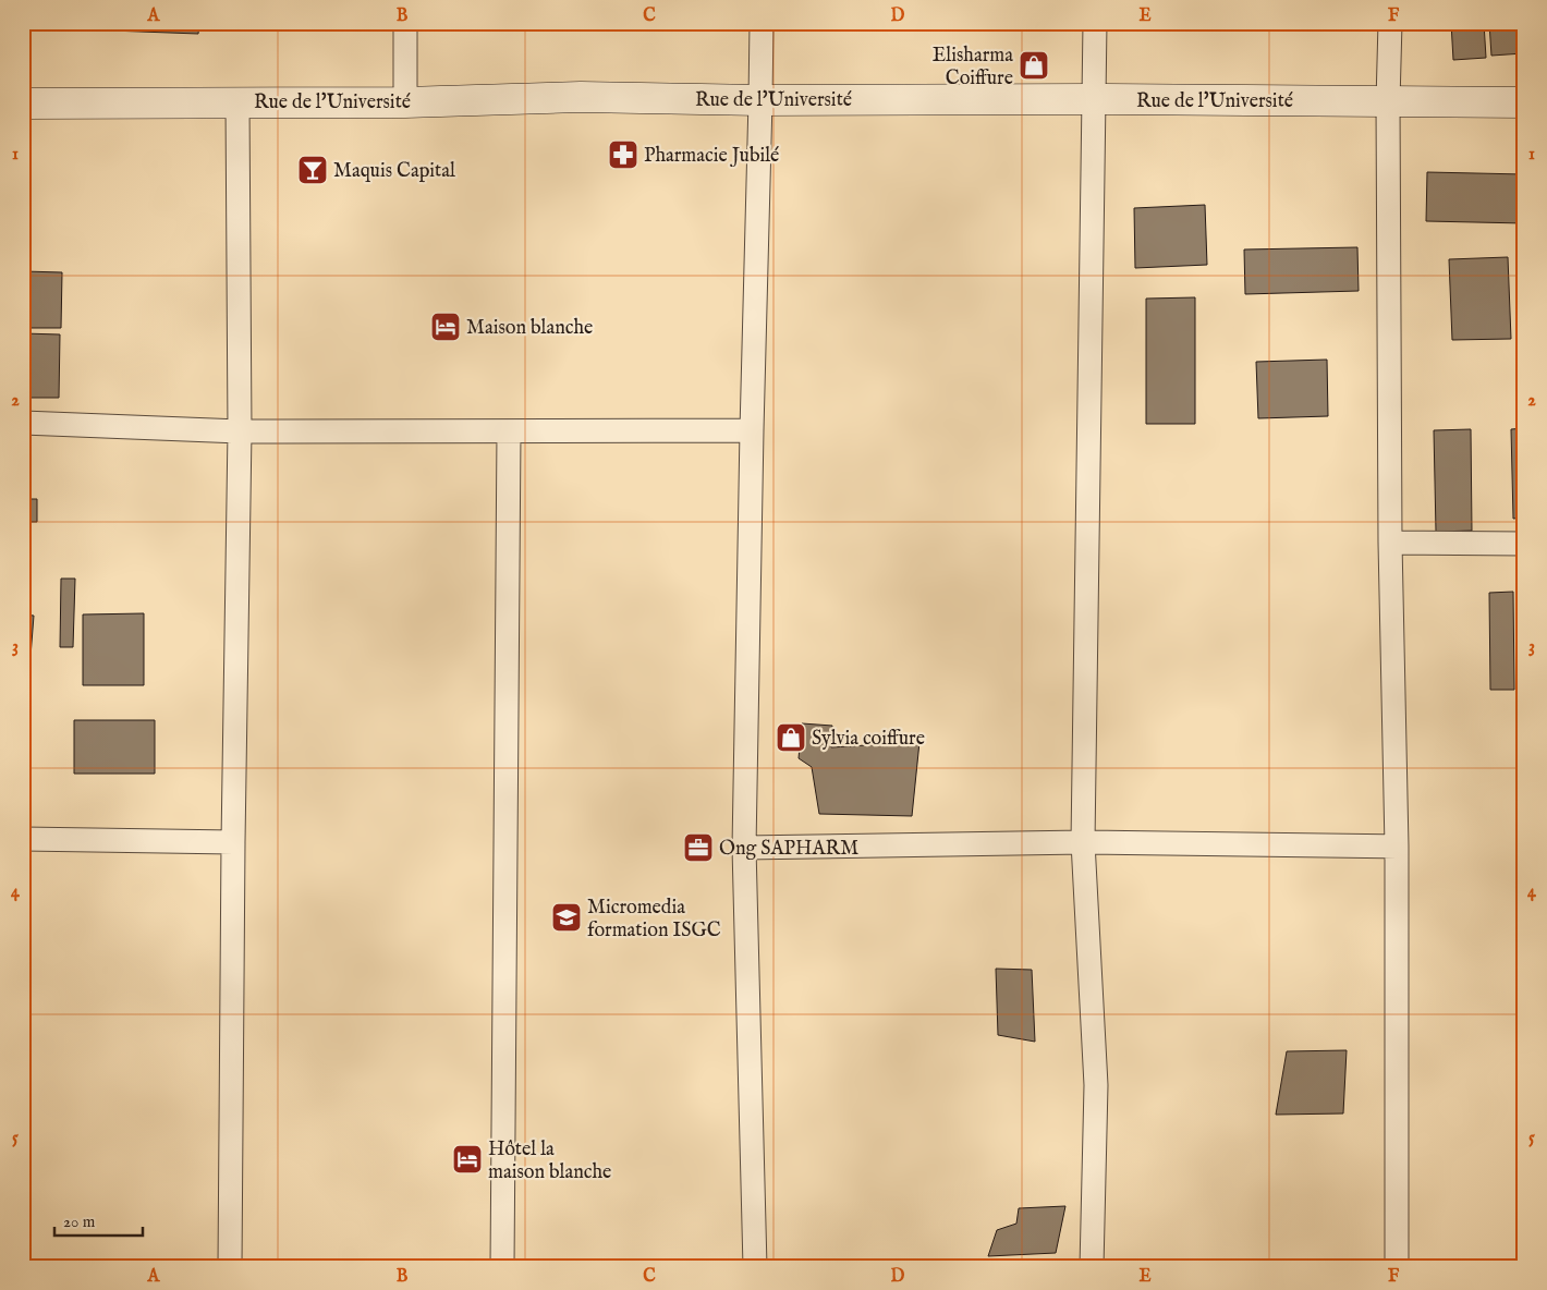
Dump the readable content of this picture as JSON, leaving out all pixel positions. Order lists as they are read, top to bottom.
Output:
{
  "streets": {
    "street": ["Rue de l'Université"]
  },
  "places": {
    "shop": ["Elisharma Coiffure", "Sylvia coiffure"],
    "pharmacy": ["Pharmacie Jubilé"],
    "bar": ["Maquis Capital"],
    "hotel": ["Maison blanche", "Hôtel la maison blanche"],
    "office": ["Ong SAPHARM"],
    "school or university": ["Micromedia formation ISGC"]
  },
  "scale_bar": "20 m",
  "grid": {
    "columns": [
      "A",
      "B",
      "C",
      "D",
      "E",
      "F"
    ],
    "rows": [
      "1",
      "2",
      "3",
      "4",
      "5"
    ]
  }
}
